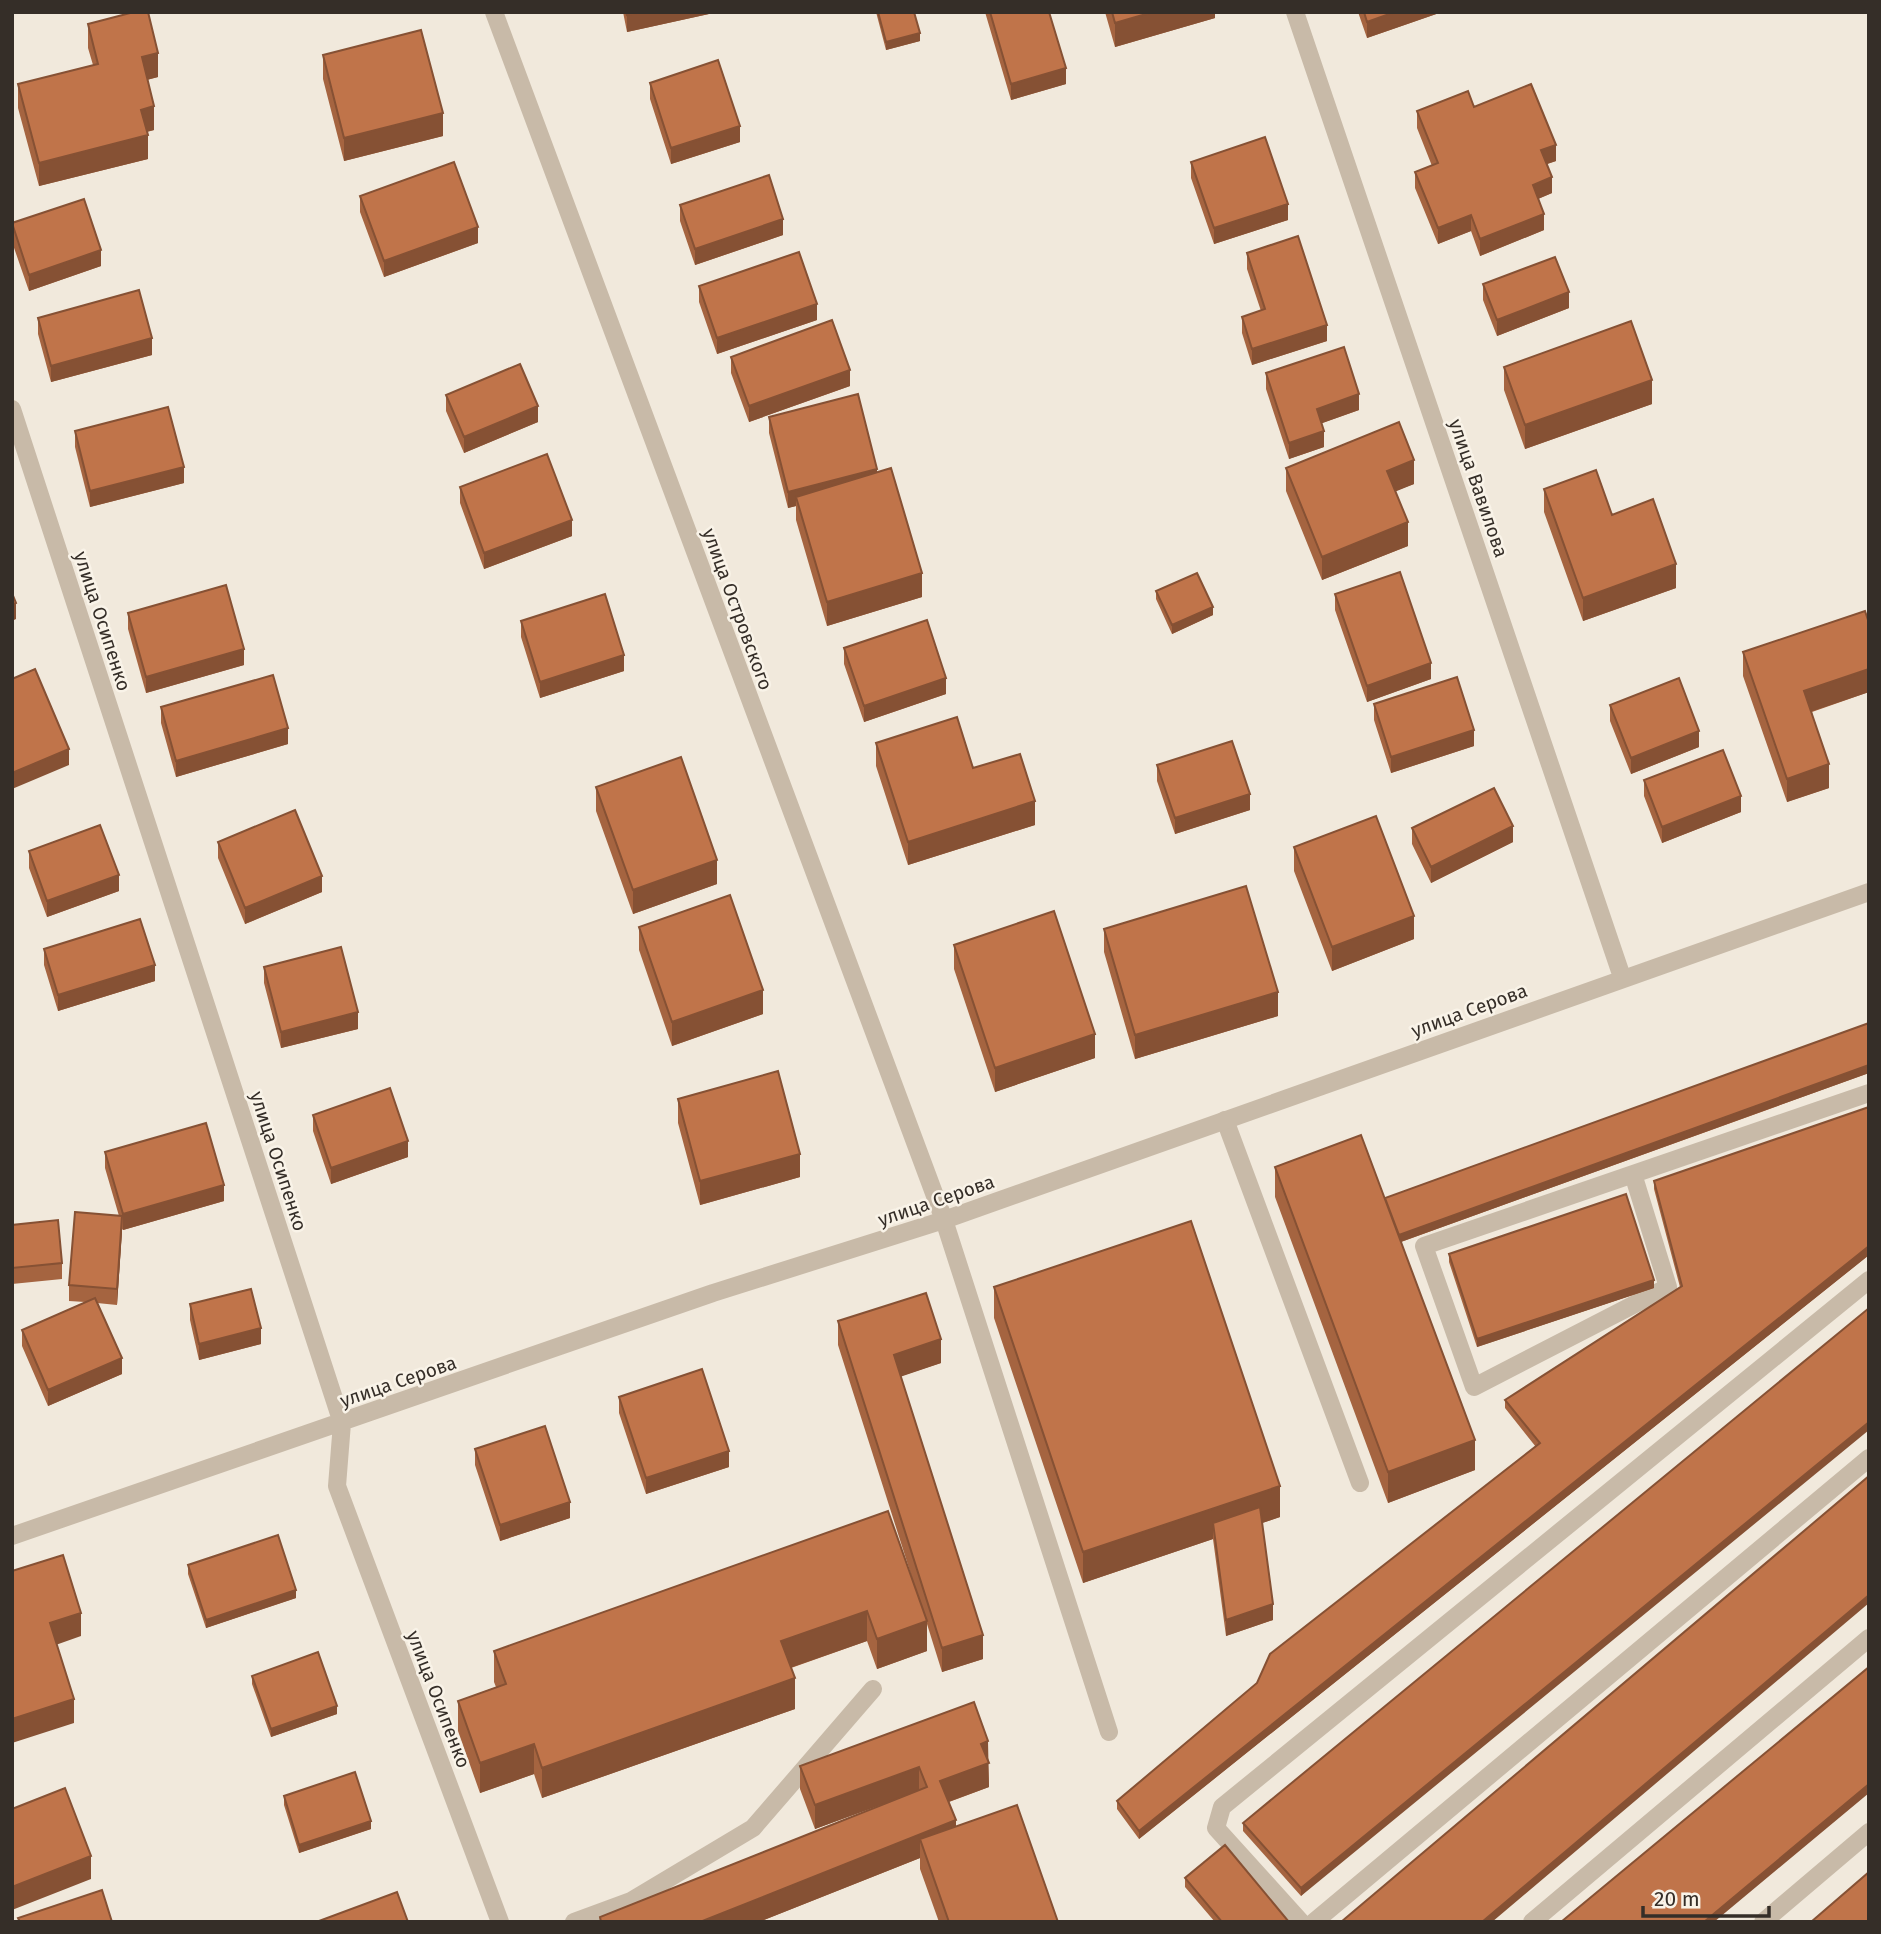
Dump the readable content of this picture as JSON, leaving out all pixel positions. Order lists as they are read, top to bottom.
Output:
{
  "streets": {
    "street": [
      "улица Вавилова",
      "улица Островского",
      "улица Осипенко",
      "улица Серова"
    ]
  },
  "crossings": [
    ["улица Вавилова", "улица Серова"],
    ["улица Островского", "улица Серова"],
    ["улица Осипенко", "улица Серова"]
  ],
  "scale_bar": "20 m"
}
